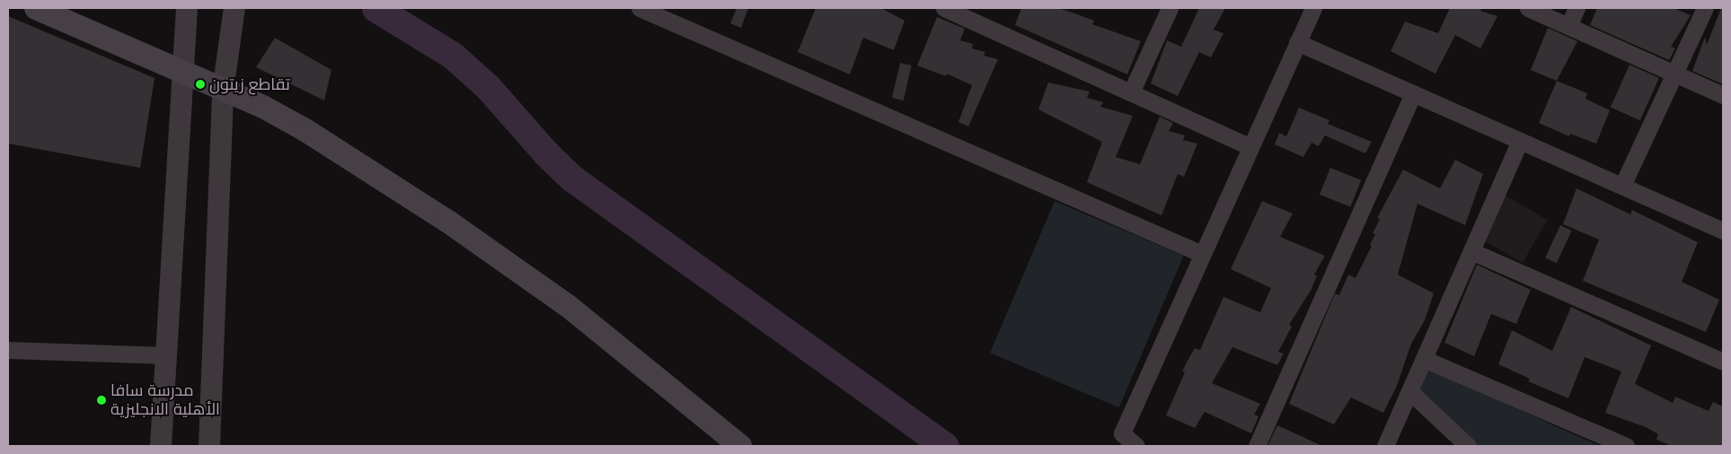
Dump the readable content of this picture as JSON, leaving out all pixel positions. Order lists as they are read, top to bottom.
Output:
{
  "places": ["تقاطع زيتون", "مدرسة سافا الأهلية الانجليزية"]
}
